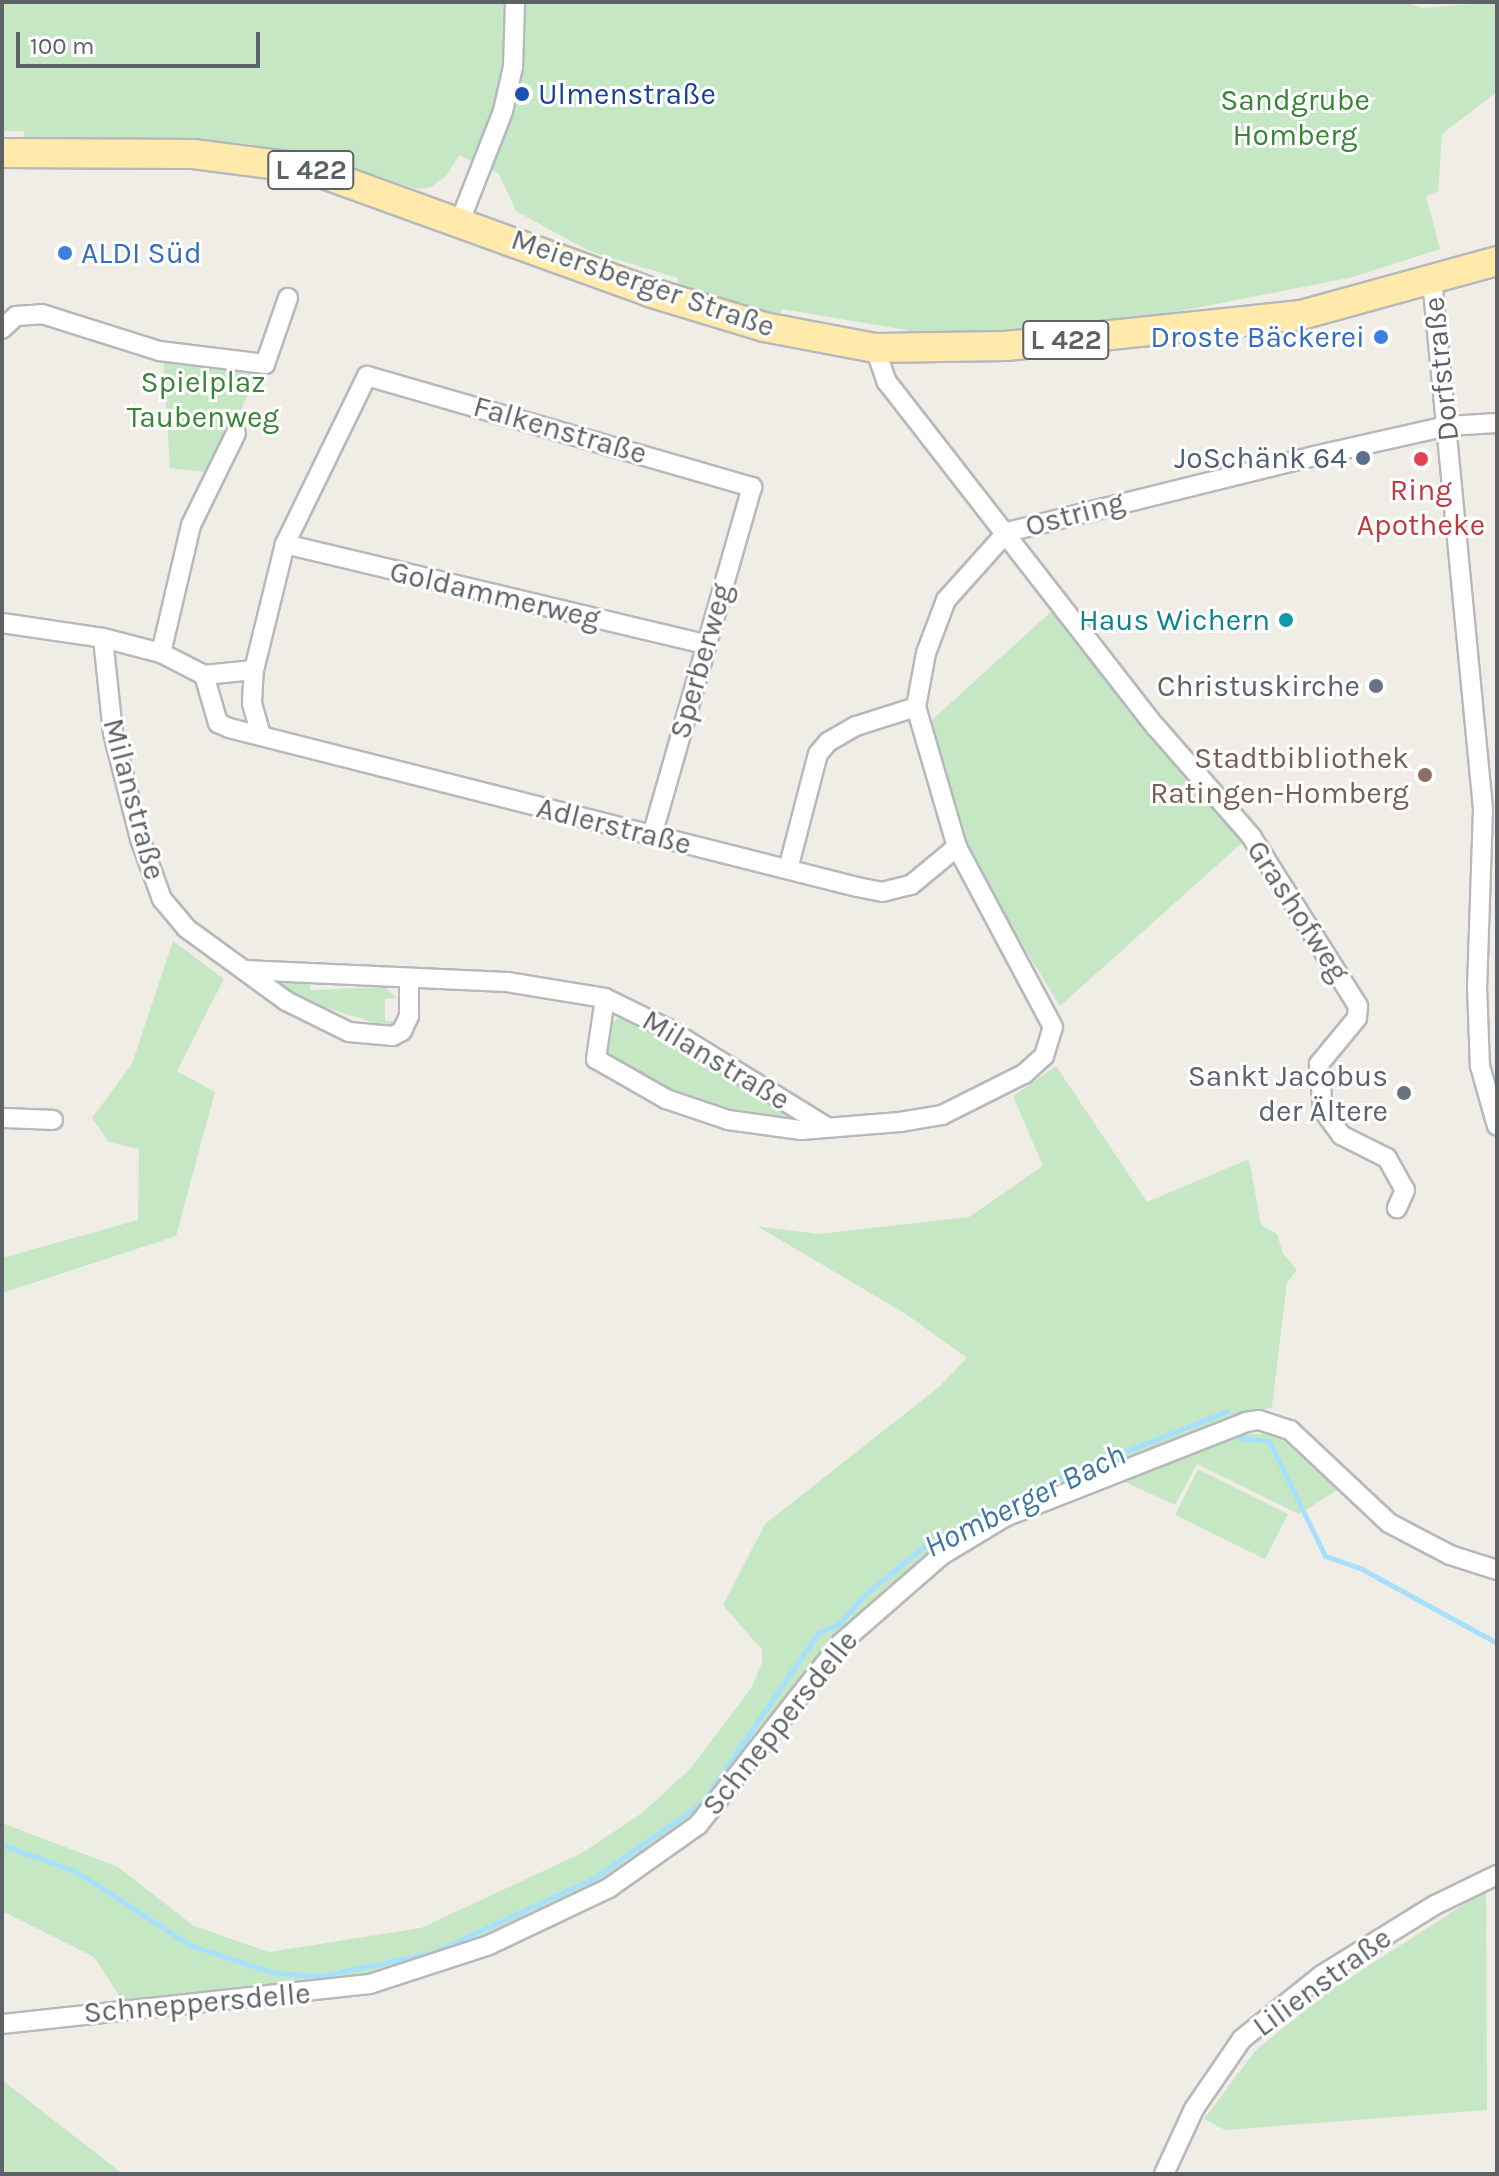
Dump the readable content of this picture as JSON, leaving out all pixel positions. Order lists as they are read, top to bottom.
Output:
{
  "streets": {
    "main road": ["L 422", "Meiersberger Straße"],
    "street": [
      "Dorfstraße",
      "Falkenstraße",
      "Ostring",
      "Goldammerweg",
      "Sperberweg",
      "Milanstraße",
      "Adlerstraße",
      "Grashofweg",
      "Schneppersdelle",
      "Lilienstraße"
    ]
  },
  "crossings": [
    ["L 422", "Meiersberger Straße"],
    ["L 422", "Dorfstraße"],
    ["Meiersberger Straße", "Dorfstraße"],
    ["Meiersberger Straße", "Grashofweg"],
    ["Dorfstraße", "Ostring"],
    ["Falkenstraße", "Goldammerweg"],
    ["Falkenstraße", "Sperberweg"],
    ["Ostring", "Milanstraße"],
    ["Ostring", "Adlerstraße"],
    ["Ostring", "Grashofweg"],
    ["Goldammerweg", "Sperberweg"],
    ["Sperberweg", "Adlerstraße"]
  ],
  "water": ["Homberger Bach"],
  "parks": ["Sandgrube Homberg", "Spielplaz Taubenweg"],
  "places": [
    "Ulmenstraße",
    "ALDI Süd",
    "Droste Bäckerei",
    "JoSchänk 64",
    "Ring Apotheke",
    "Haus Wichern",
    "Christuskirche",
    "Stadtbibliothek Ratingen-Homberg",
    "Sankt Jacobus der Ältere"
  ],
  "scale_bar": "100 m"
}
